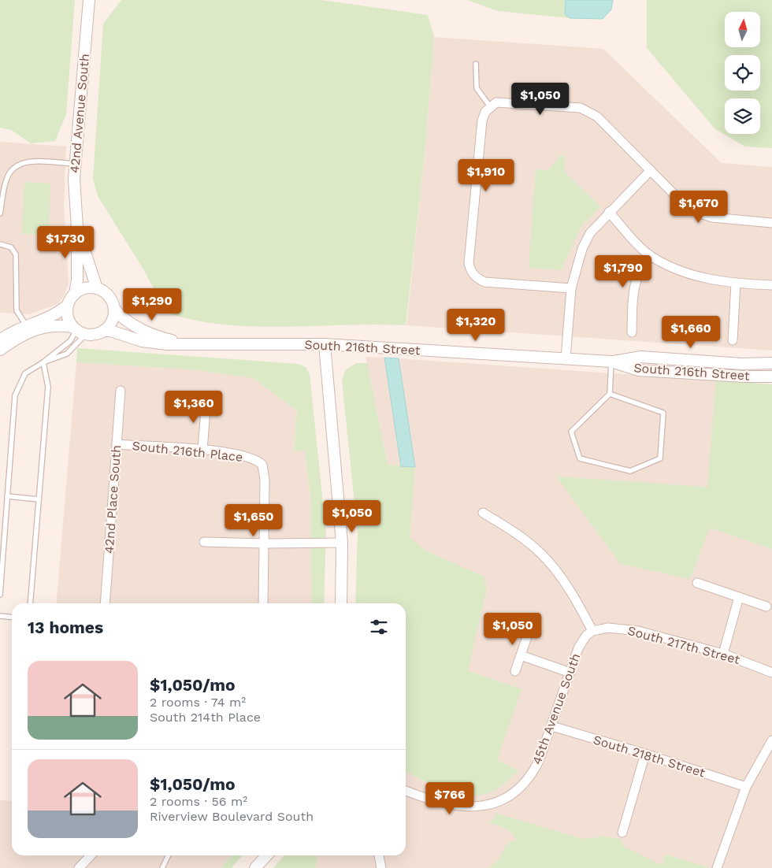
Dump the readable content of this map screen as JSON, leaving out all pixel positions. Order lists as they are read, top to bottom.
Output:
{
  "streets": {
    "street": [
      "42nd Avenue South",
      "South 216th Street",
      "South 216th Place",
      "42nd Place South",
      "South 217th Street",
      "45th Avenue South",
      "South 218th Street"
    ]
  },
  "crossings": [
    ["42nd Avenue South", "South 216th Street"],
    ["South 216th Place", "42nd Place South"],
    ["South 217th Street", "45th Avenue South"],
    ["45th Avenue South", "South 218th Street"]
  ],
  "north": "top",
  "page": {
    "price": [
      "$1,050",
      "$1,910",
      "$1,670",
      "$1,730",
      "$1,790",
      "$1,290",
      "$1,320",
      "$1,660",
      "$1,360",
      "$1,050",
      "$1,650",
      "$1,050",
      "$766"
    ],
    "heading": "13 homes",
    "list": [
      {
        "name": "$1,050/mo",
        "note": "2 rooms · 74 m² · South 214th Place"
      },
      {
        "name": "$1,050/mo",
        "note": "2 rooms · 56 m² · Riverview Boulevard South"
      }
    ]
  }
}
